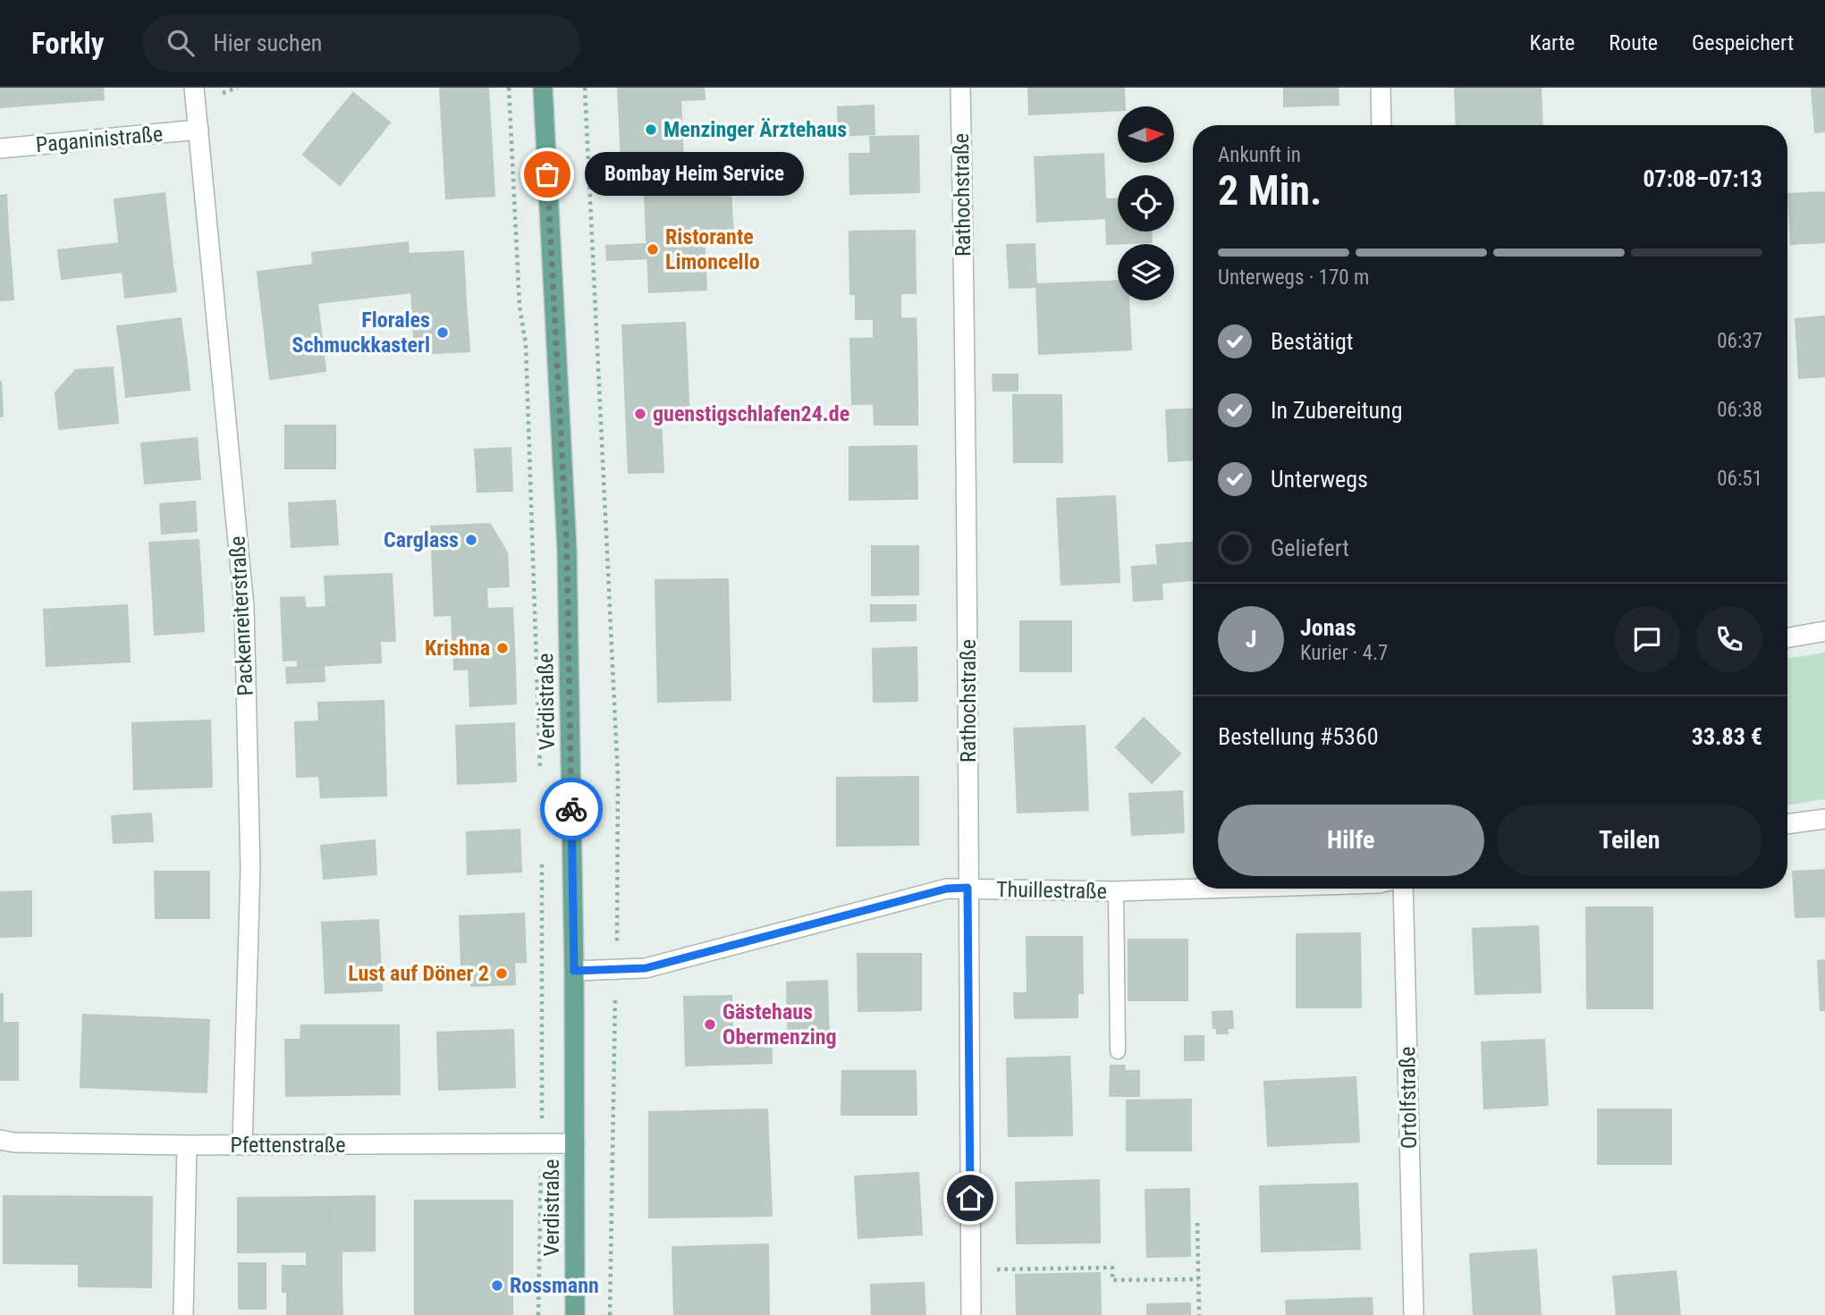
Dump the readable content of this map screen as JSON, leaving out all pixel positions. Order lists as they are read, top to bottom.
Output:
{
  "streets": {
    "main road": ["Verdistraße"],
    "street": [
      "Paganinistraße",
      "Rathochstraße",
      "Packenreiterstraße",
      "Thuillestraße",
      "Ortolfstraße",
      "Pfettenstraße"
    ]
  },
  "crossings": [
    ["Paganinistraße", "Packenreiterstraße"],
    ["Rathochstraße", "Thuillestraße"],
    ["Packenreiterstraße", "Pfettenstraße"],
    ["Verdistraße", "Thuillestraße"],
    ["Verdistraße", "Pfettenstraße"]
  ],
  "places": [
    "Menzinger Ärztehaus",
    "Bombay Heim Service",
    "Ristorante Limoncello",
    "Florales Schmuckkasterl",
    "guenstigschlafen24.de",
    "Carglass",
    "Krishna",
    "Lust auf Döner 2",
    "Gästehaus Obermenzing",
    "Rossmann"
  ],
  "north": "right",
  "page": {
    "header": "Forkly",
    "search": "Hier suchen",
    "nav": ["Karte", "Route", "Gespeichert"],
    "heading": ["2 Min.", "Ankunft in", "07:08–07:13"],
    "panel": [
      "Jonas",
      "Kurier · 4.7",
      "Bestellung #5360",
      "33.83 €"
    ],
    "bubble": "Bombay Heim Service",
    "bar": "Unterwegs · 170 m",
    "list": [
      ["Bestätigt", "06:37"],
      ["In Zubereitung", "06:38"],
      ["Unterwegs", "06:51"],
      "Geliefert"
    ],
    "round": "J",
    "buttons": ["Hilfe", "Teilen"]
  }
}
